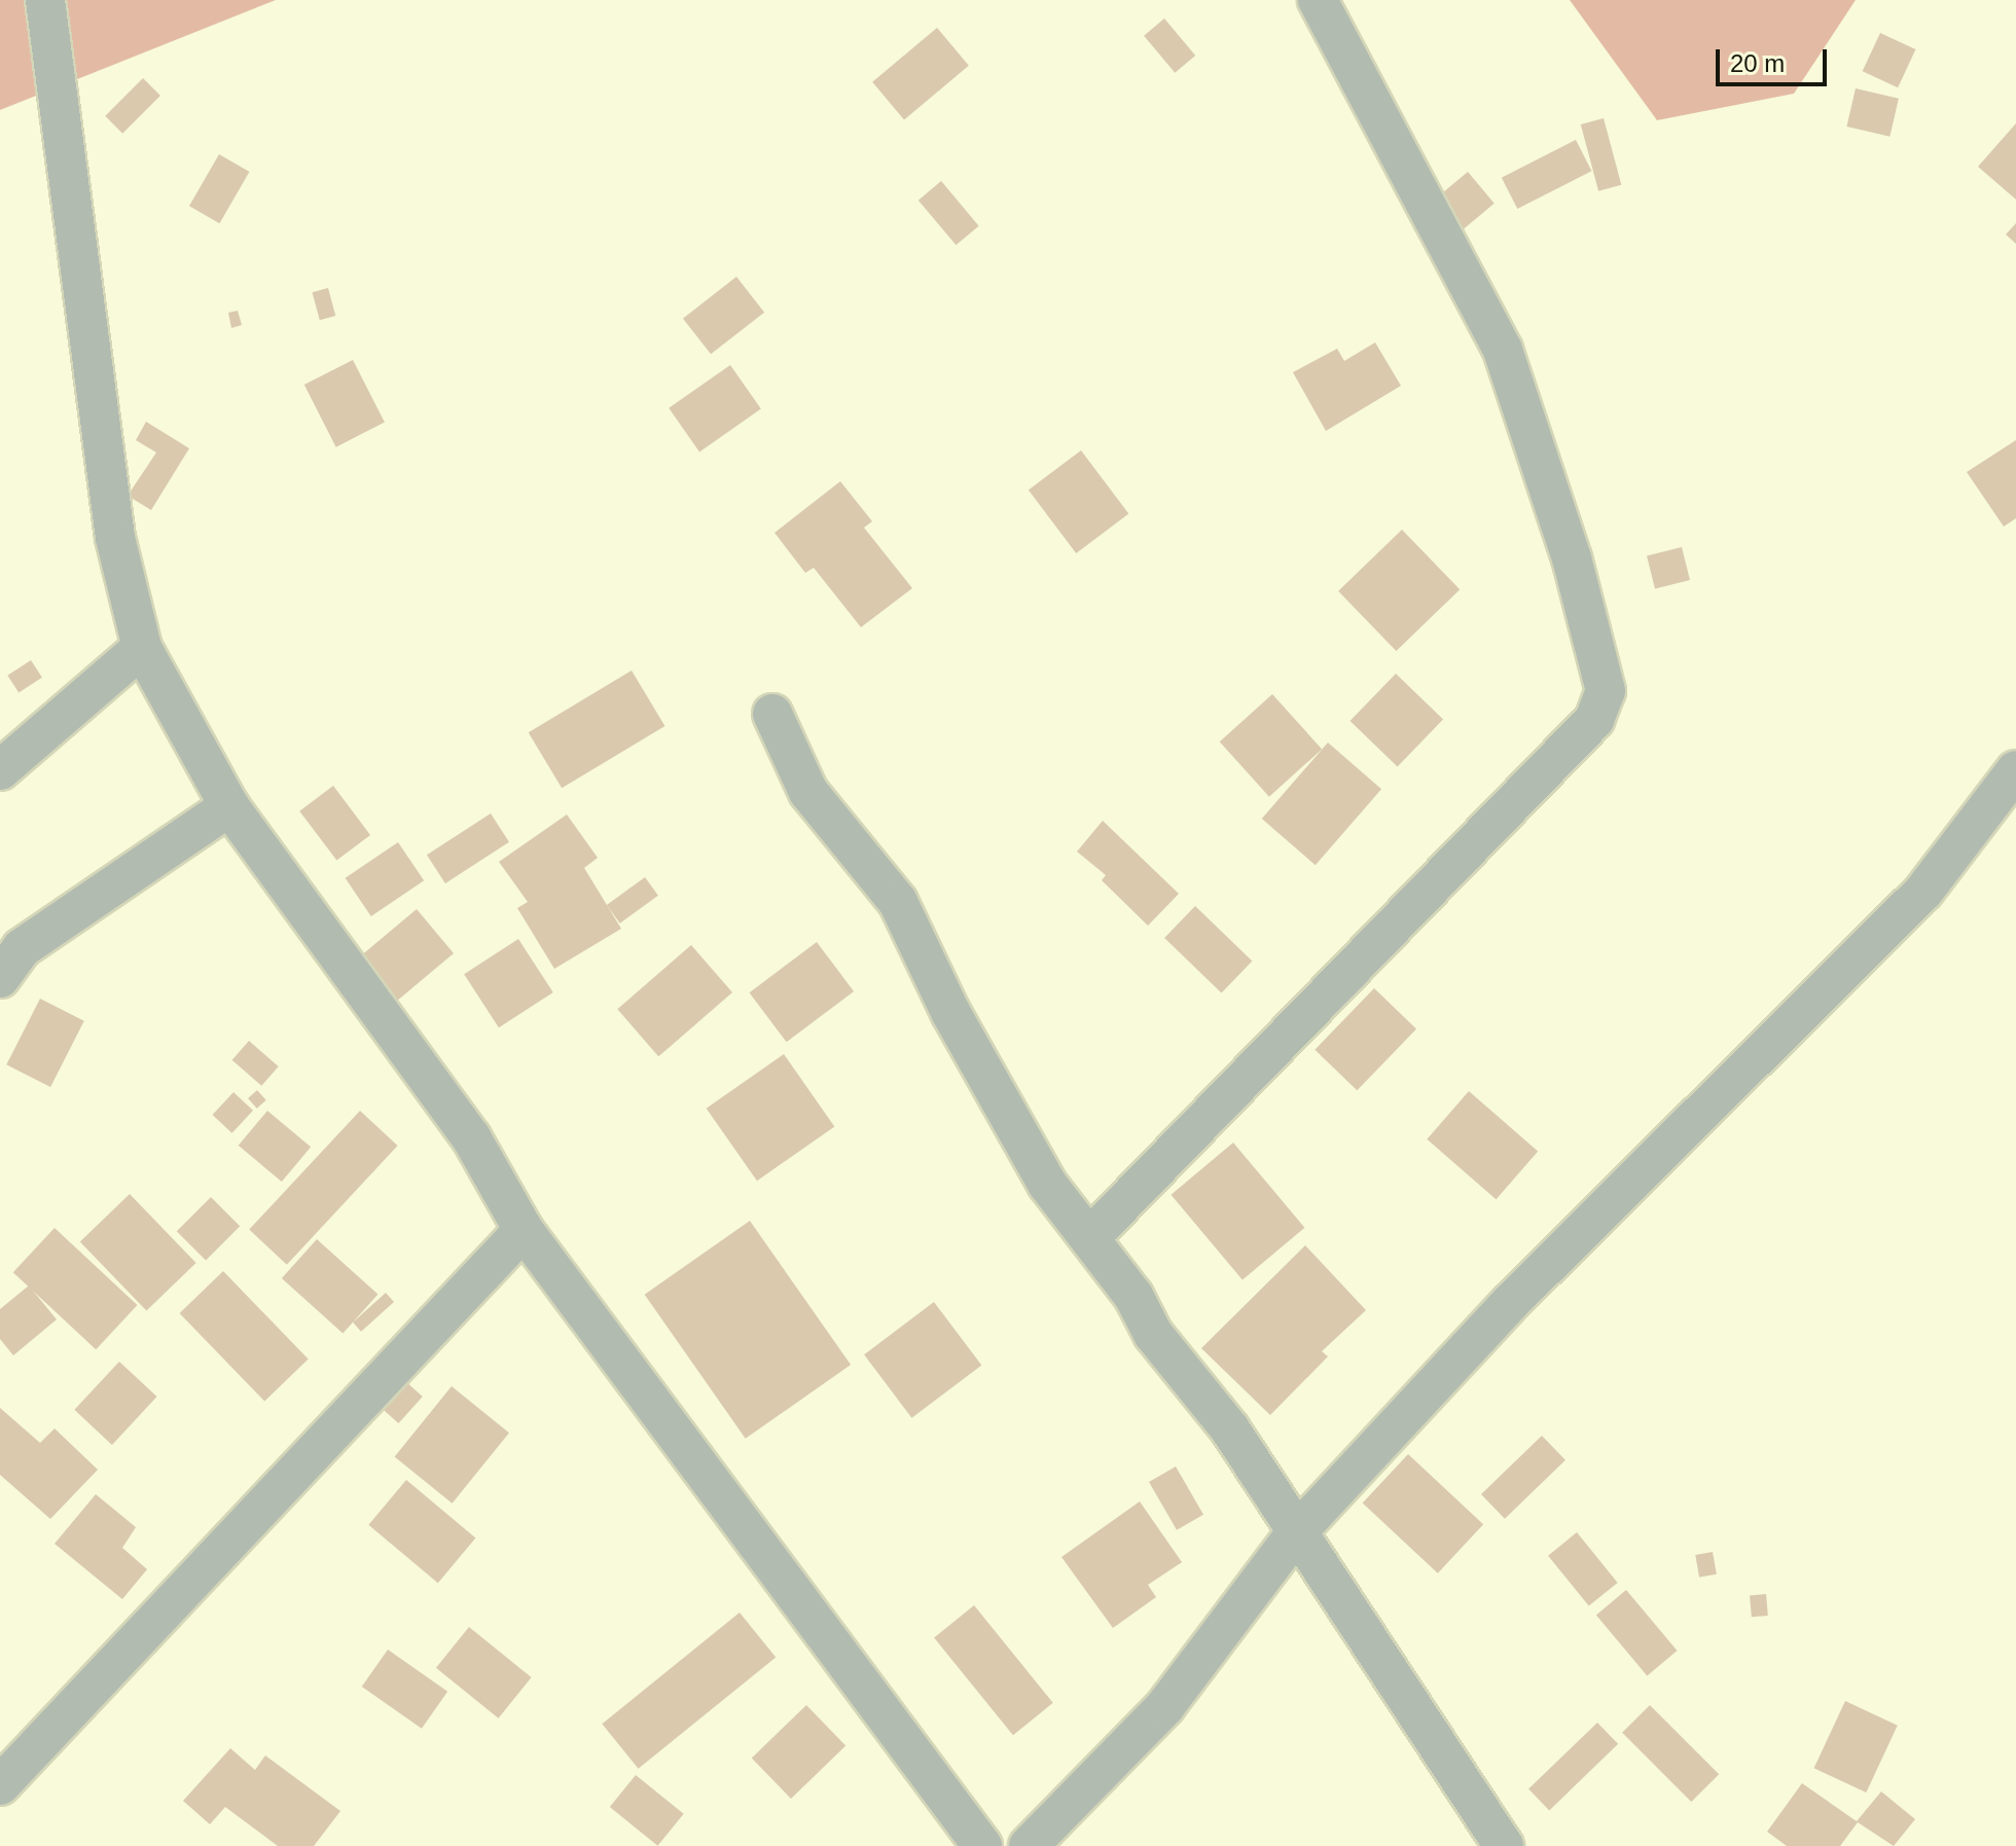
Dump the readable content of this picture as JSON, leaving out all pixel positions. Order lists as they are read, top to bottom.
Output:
{
  "scale_bar": "20 m"
}
